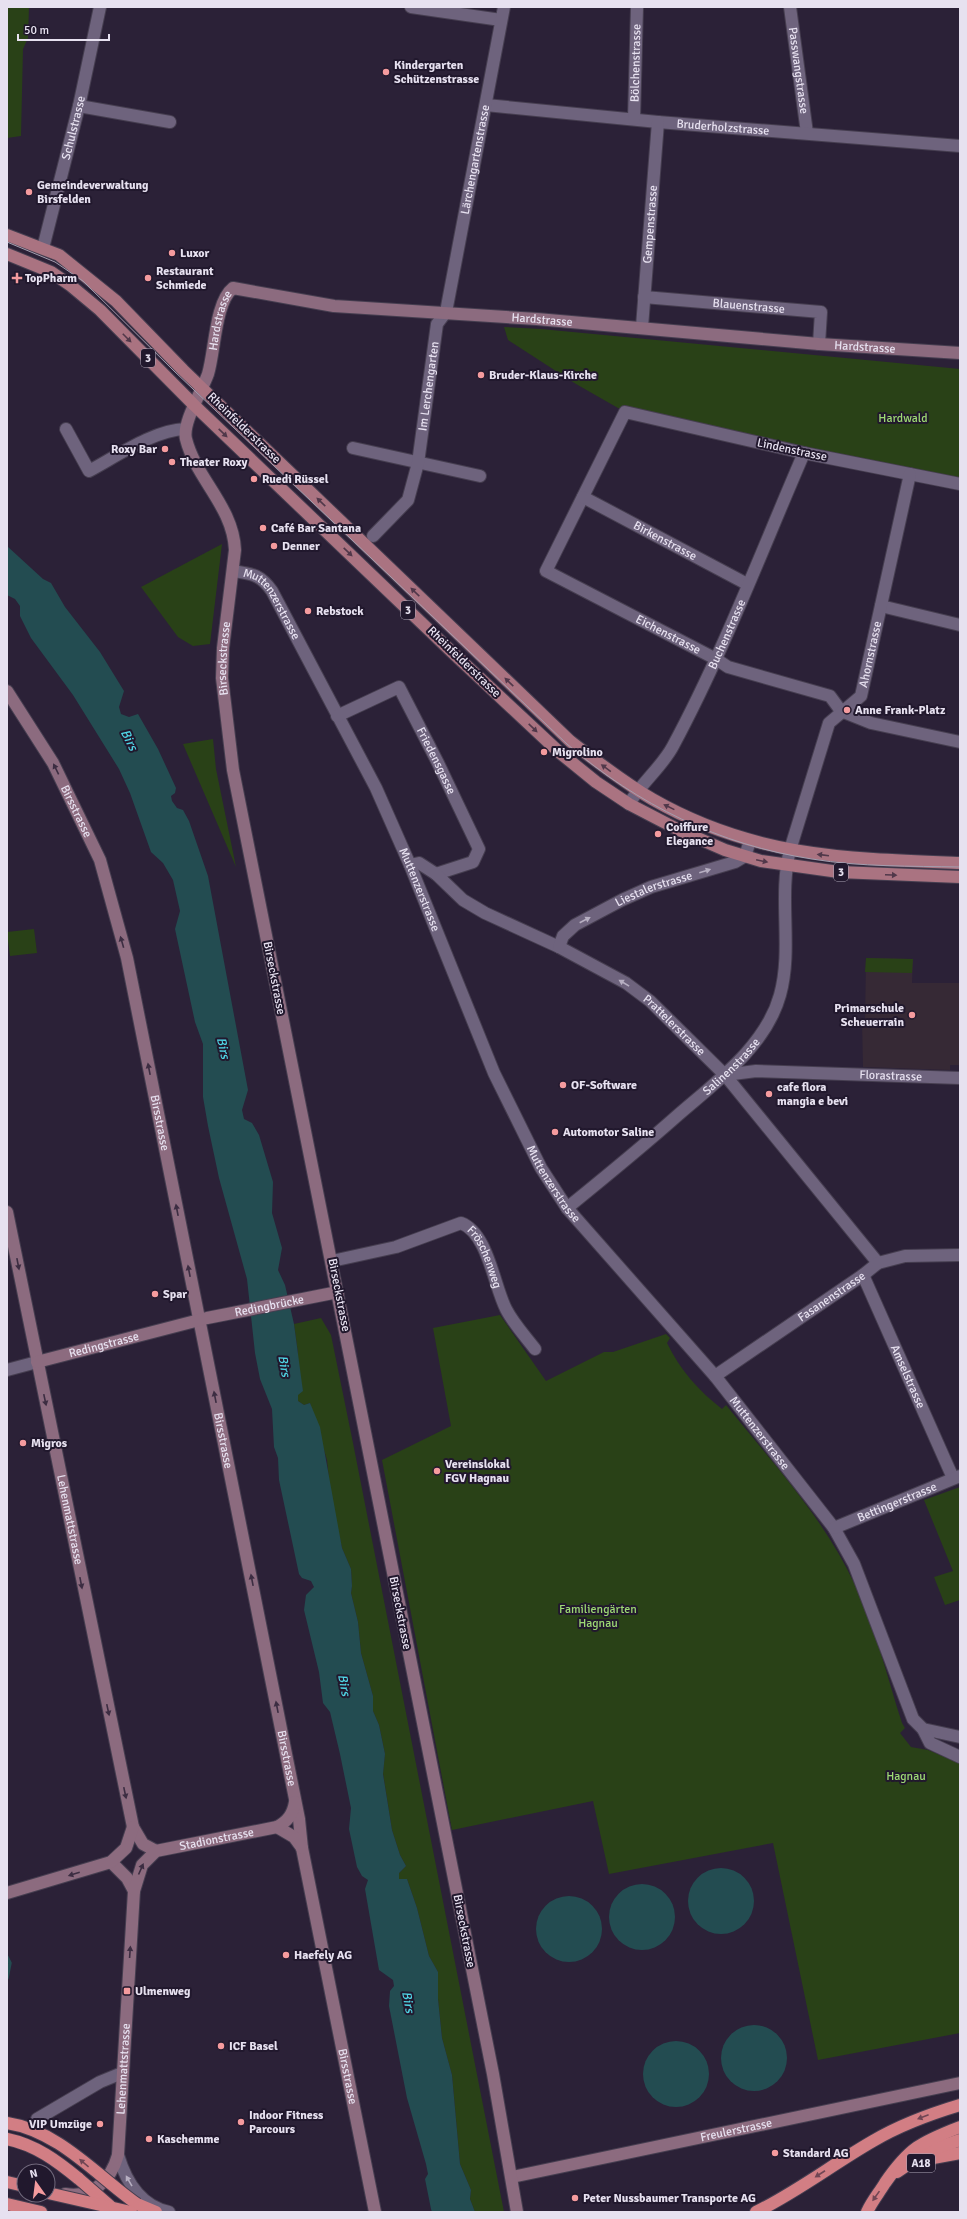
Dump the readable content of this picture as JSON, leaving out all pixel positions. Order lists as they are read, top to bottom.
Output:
{
  "streets": {
    "highway": ["A18"],
    "main road": ["3", "Rheinfelderstrasse"],
    "street": [
      "Bölchenstrasse",
      "Passwangstrasse",
      "Bruderholzstrasse",
      "Schulstrasse",
      "Lärchengartenstrasse",
      "Gempenstrasse",
      "Blauenstrasse",
      "Hardstrasse",
      "Im Lerchengarten",
      "Lindenstrasse",
      "Birkenstrasse",
      "Muttenzerstrasse",
      "Eichenstrasse",
      "Buchenstrasse",
      "Ahornstrasse",
      "Birseckstrasse",
      "Friedensgasse",
      "Birsstrasse",
      "Liestalerstrasse",
      "Prattelerstrasse",
      "Salinenstrasse",
      "Florastrasse",
      "Fröschenweg",
      "Fasanenstrasse",
      "Redingbrücke",
      "Redingstrasse",
      "Amselstrasse",
      "Bettingerstrasse",
      "Lehenmattstrasse",
      "Stadionstrasse",
      "Freulerstrasse"
    ]
  },
  "crossings": [
    ["Bölchenstrasse", "Bruderholzstrasse"],
    ["Passwangstrasse", "Bruderholzstrasse"],
    ["Bruderholzstrasse", "Lärchengartenstrasse"],
    ["Bruderholzstrasse", "Gempenstrasse"],
    ["Schulstrasse", "3"],
    ["Schulstrasse", "Rheinfelderstrasse"],
    ["Lärchengartenstrasse", "Hardstrasse"],
    ["Lärchengartenstrasse", "Im Lerchengarten"],
    ["Gempenstrasse", "Blauenstrasse"],
    ["Gempenstrasse", "Hardstrasse"],
    ["Blauenstrasse", "Hardstrasse"],
    ["Hardstrasse", "Im Lerchengarten"],
    ["Hardstrasse", "Rheinfelderstrasse"],
    ["3", "Rheinfelderstrasse"],
    ["Rheinfelderstrasse", "Buchenstrasse"],
    ["Rheinfelderstrasse", "Ahornstrasse"],
    ["Rheinfelderstrasse", "Liestalerstrasse"],
    ["Rheinfelderstrasse", "Salinenstrasse"],
    ["Lindenstrasse", "Eichenstrasse"],
    ["Lindenstrasse", "Buchenstrasse"],
    ["Lindenstrasse", "Ahornstrasse"],
    ["Birkenstrasse", "Eichenstrasse"],
    ["Birkenstrasse", "Buchenstrasse"],
    ["Muttenzerstrasse", "Birseckstrasse"],
    ["Muttenzerstrasse", "Friedensgasse"],
    ["Muttenzerstrasse", "Prattelerstrasse"],
    ["Muttenzerstrasse", "Salinenstrasse"],
    ["Muttenzerstrasse", "Fasanenstrasse"],
    ["Muttenzerstrasse", "Bettingerstrasse"],
    ["Eichenstrasse", "Buchenstrasse"],
    ["Eichenstrasse", "Ahornstrasse"],
    ["Ahornstrasse", "Salinenstrasse"],
    ["Birseckstrasse", "Fröschenweg"],
    ["Birseckstrasse", "Redingbrücke"],
    ["Birseckstrasse", "Freulerstrasse"],
    ["Friedensgasse", "Prattelerstrasse"],
    ["Birsstrasse", "Redingbrücke"],
    ["Birsstrasse", "Redingstrasse"],
    ["Liestalerstrasse", "Prattelerstrasse"],
    ["Prattelerstrasse", "Salinenstrasse"],
    ["Prattelerstrasse", "Florastrasse"],
    ["Prattelerstrasse", "Fasanenstrasse"],
    ["Salinenstrasse", "Florastrasse"],
    ["Fasanenstrasse", "Amselstrasse"],
    ["Redingbrücke", "Redingstrasse"],
    ["Redingstrasse", "Lehenmattstrasse"],
    ["Amselstrasse", "Bettingerstrasse"],
    ["Lehenmattstrasse", "Stadionstrasse"]
  ],
  "one_way": ["Birsstrasse", "Liestalerstrasse"],
  "water": ["Birs"],
  "parks": ["Hardwald", "Familiengärten Hagnau", "Hagnau"],
  "places": {
    "other": [
      "Kindergarten Schützenstrasse",
      "Gemeindeverwaltung Birsfelden",
      "Luxor",
      "Restaurant Schmiede",
      "Bruder-Klaus-Kirche",
      "Roxy Bar",
      "Theater Roxy",
      "Ruedi Rüssel",
      "Café Bar Santana",
      "Denner",
      "Rebstock",
      "Anne Frank-Platz",
      "Migrolino",
      "Coiffure Elegance",
      "Primarschule Scheuerrain",
      "OF-Software",
      "cafe flora mangia e bevi",
      "Automotor Saline",
      "Spar",
      "Migros",
      "Vereinslokal FGV Hagnau",
      "Haefely AG",
      "ICF Basel",
      "Indoor Fitness Parcours",
      "VIP Umzüge",
      "Kaschemme",
      "Standard AG",
      "Peter Nussbaumer Transporte AG"
    ],
    "health": ["TopPharm"],
    "transit": ["Ulmenweg"]
  },
  "scale_bar": "50 m",
  "north": "top"
}
